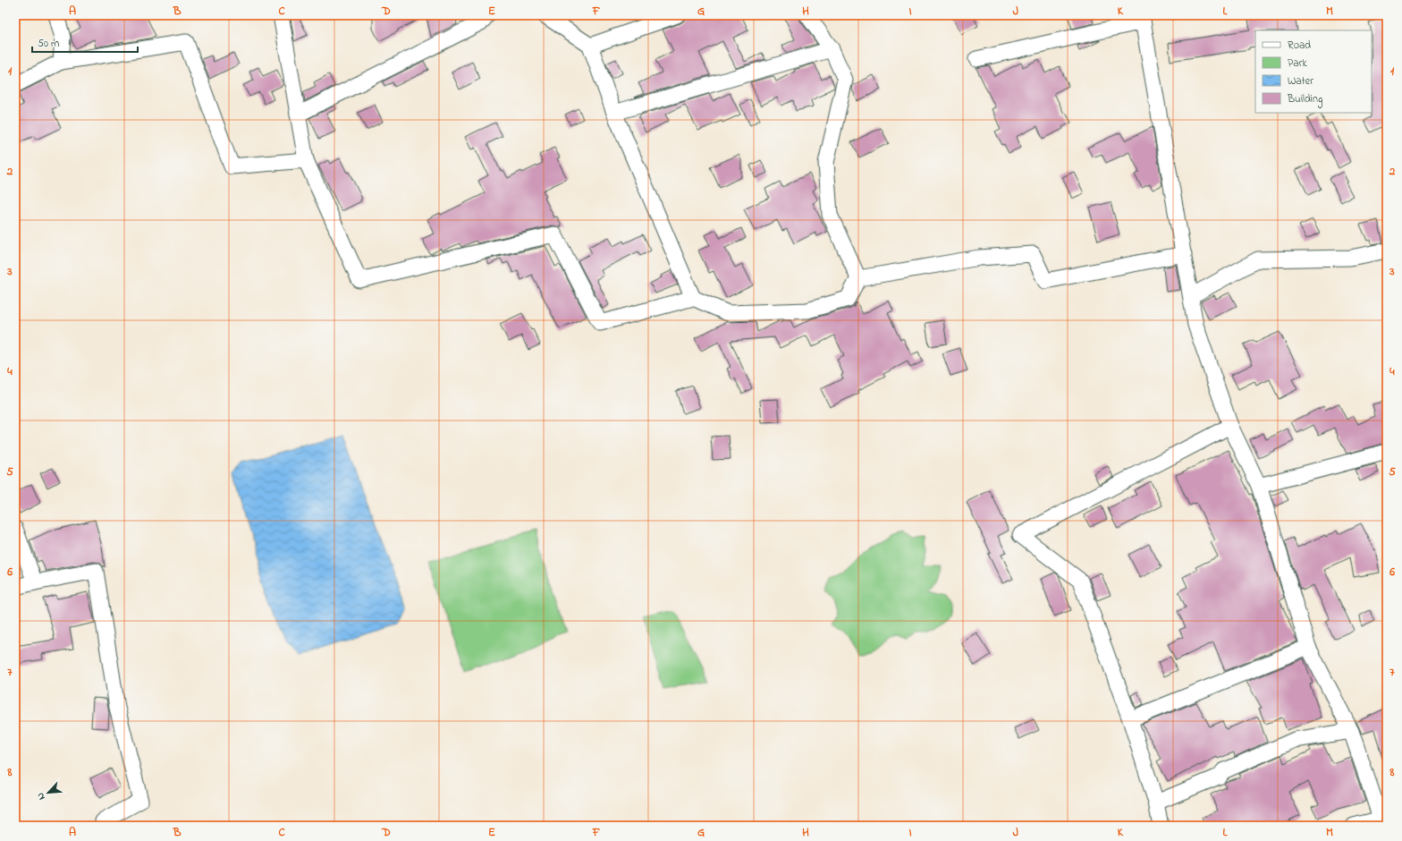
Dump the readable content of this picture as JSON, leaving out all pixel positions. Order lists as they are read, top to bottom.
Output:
{
  "legend": [
    "Road",
    "Park",
    "Water",
    "Building"
  ],
  "scale_bar": "50 m",
  "north": "bottom left",
  "grid": {
    "columns": [
      "A",
      "B",
      "C",
      "D",
      "E",
      "F",
      "G",
      "H",
      "I",
      "J",
      "K",
      "L",
      "M"
    ],
    "rows": [
      "1",
      "2",
      "3",
      "4",
      "5",
      "6",
      "7",
      "8"
    ]
  }
}
